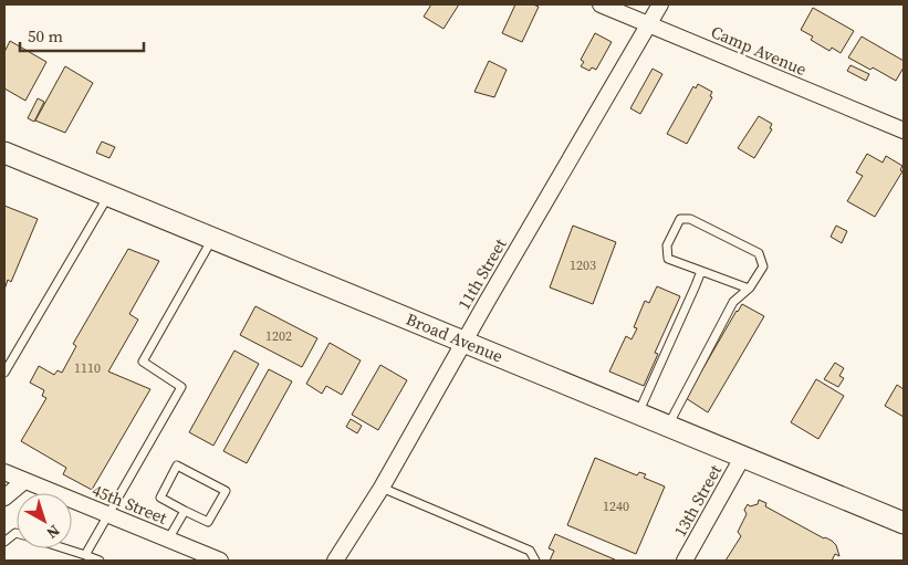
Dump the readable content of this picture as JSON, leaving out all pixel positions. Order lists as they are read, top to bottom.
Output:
{
  "streets": {
    "main road": ["Broad Avenue"],
    "street": [
      "Camp Avenue",
      "11th Street",
      "13th Street",
      "45th Street"
    ]
  },
  "crossings": [
    ["Camp Avenue", "11th Street"],
    ["11th Street", "Broad Avenue"],
    ["Broad Avenue", "13th Street"]
  ],
  "house_numbers": [
    "1203",
    "1202",
    "1110",
    "1240"
  ],
  "scale_bar": "50 m",
  "north": "bottom right"
}
